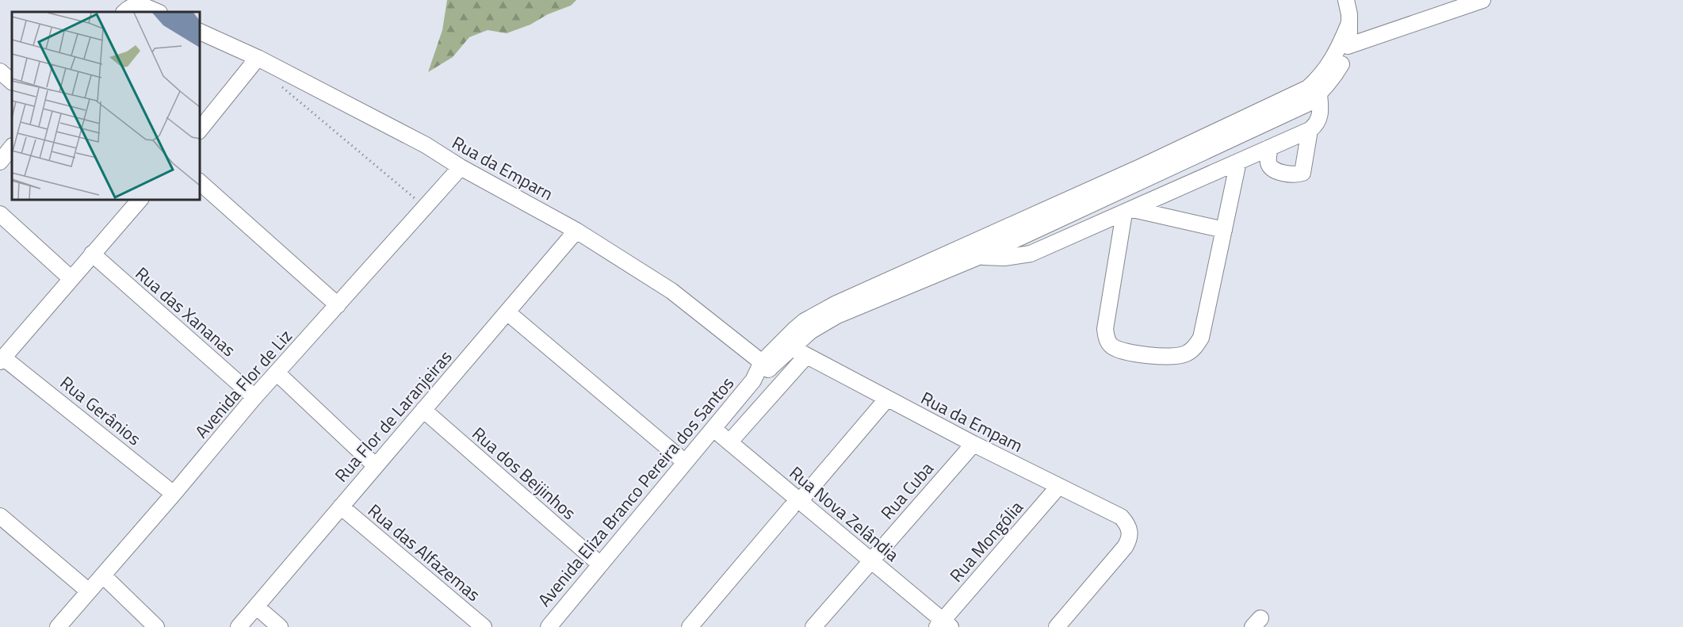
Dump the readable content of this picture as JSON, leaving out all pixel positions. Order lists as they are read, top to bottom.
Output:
{
  "streets": {
    "street": [
      "Rua da Emparn",
      "Rua das Xananas",
      "Avenida Flor de Liz",
      "Rua Gerânios",
      "Rua Flor de Laranjeiras",
      "Rua da Empam",
      "Rua dos Beijinhos",
      "Rua Cuba",
      "Avenida Eliza Branco Pereira dos Santos",
      "Rua Nova Zelândia",
      "Rua Mongólia",
      "Rua das Alfazemas"
    ]
  },
  "crossings": [
    ["Rua da Emparn", "Avenida Flor de Liz"],
    ["Rua da Emparn", "Rua Flor de Laranjeiras"],
    ["Rua da Emparn", "Avenida Eliza Branco Pereira dos Santos"],
    ["Rua das Xananas", "Avenida Flor de Liz"],
    ["Avenida Flor de Liz", "Rua Gerânios"],
    ["Rua Flor de Laranjeiras", "Rua dos Beijinhos"],
    ["Rua Flor de Laranjeiras", "Rua das Alfazemas"],
    ["Rua da Empam", "Rua Cuba"],
    ["Rua da Empam", "Avenida Eliza Branco Pereira dos Santos"],
    ["Rua da Empam", "Rua Mongólia"],
    ["Rua dos Beijinhos", "Avenida Eliza Branco Pereira dos Santos"],
    ["Rua Cuba", "Rua Nova Zelândia"],
    ["Avenida Eliza Branco Pereira dos Santos", "Rua Nova Zelândia"],
    ["Rua Nova Zelândia", "Rua Mongólia"]
  ]
}
